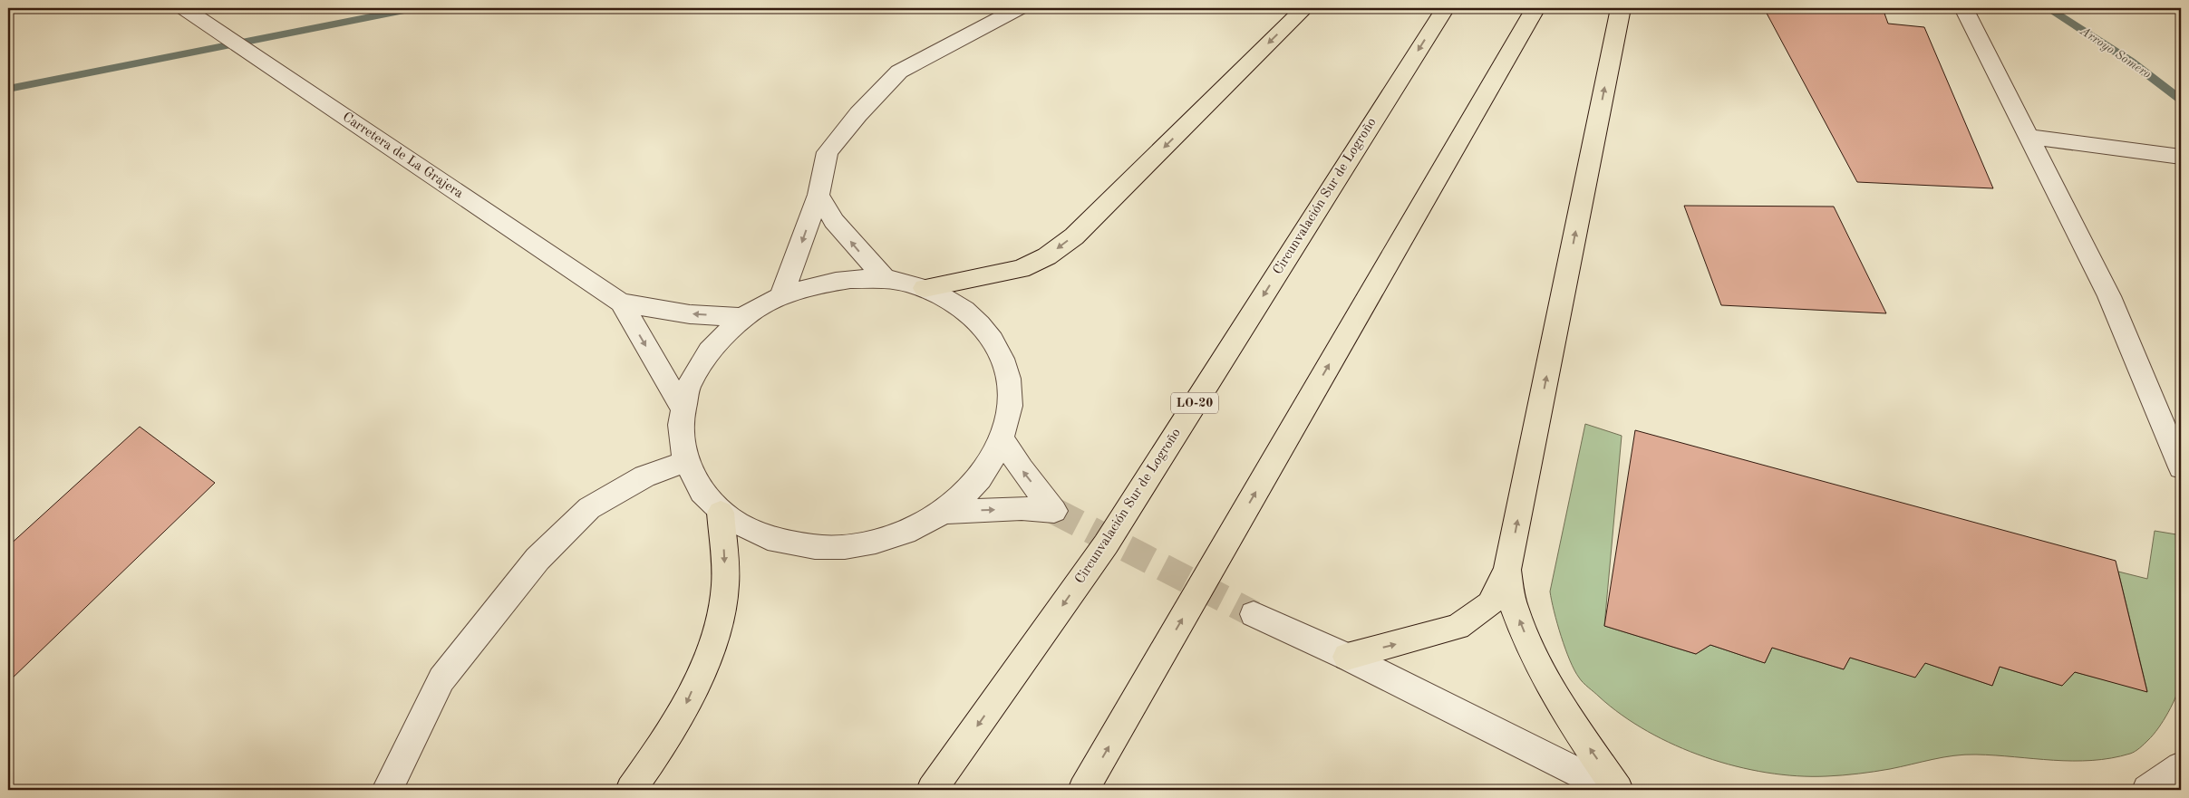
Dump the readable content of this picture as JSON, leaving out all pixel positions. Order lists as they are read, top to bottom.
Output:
{
  "streets": {
    "highway": ["Circunvalación Sur de Logroño", "LO-20"],
    "street": ["Carretera de La Grajera"]
  },
  "water": ["Arroyo Somero"]
}
